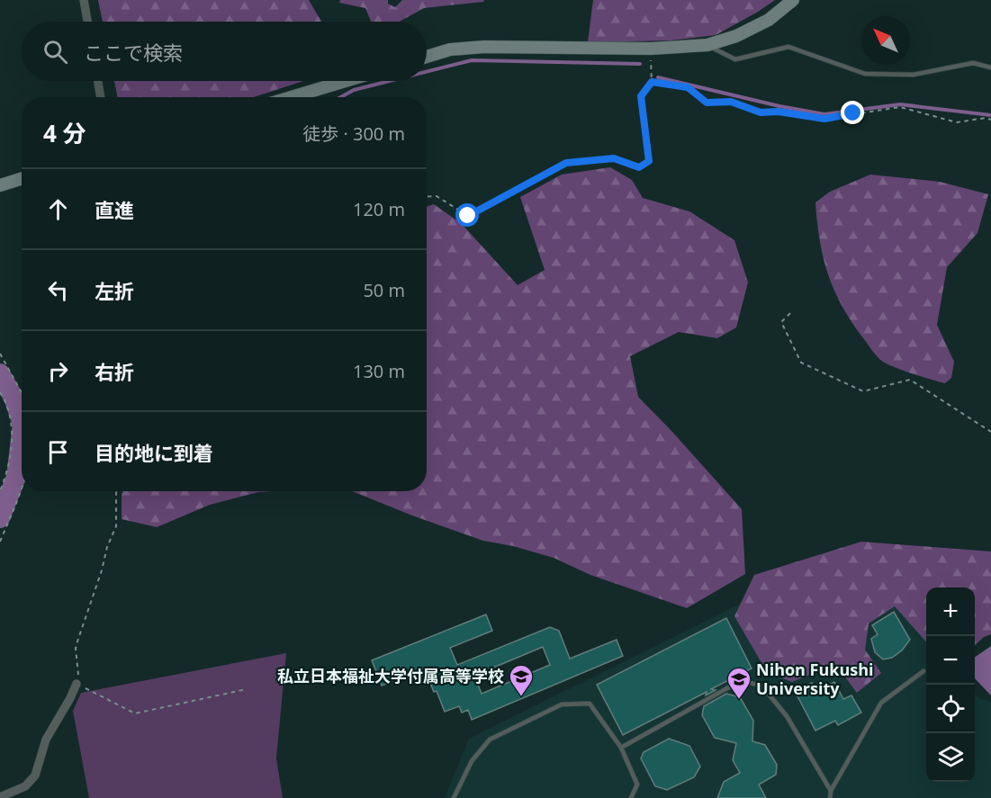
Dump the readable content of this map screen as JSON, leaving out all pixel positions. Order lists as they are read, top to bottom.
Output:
{
  "places": {
    "school or university": ["私立日本福祉大学付属高等学校", "Nihon Fukushi University"]
  },
  "north": "top left",
  "page": {
    "search": "ここで検索",
    "heading": ["4 分", "徒歩 · 300 m"],
    "list": [
      ["直進", "120 m"],
      ["左折", "50 m"],
      ["右折", "130 m"],
      "目的地に到着"
    ],
    "map_buttons": ["+", "−"]
  }
}
